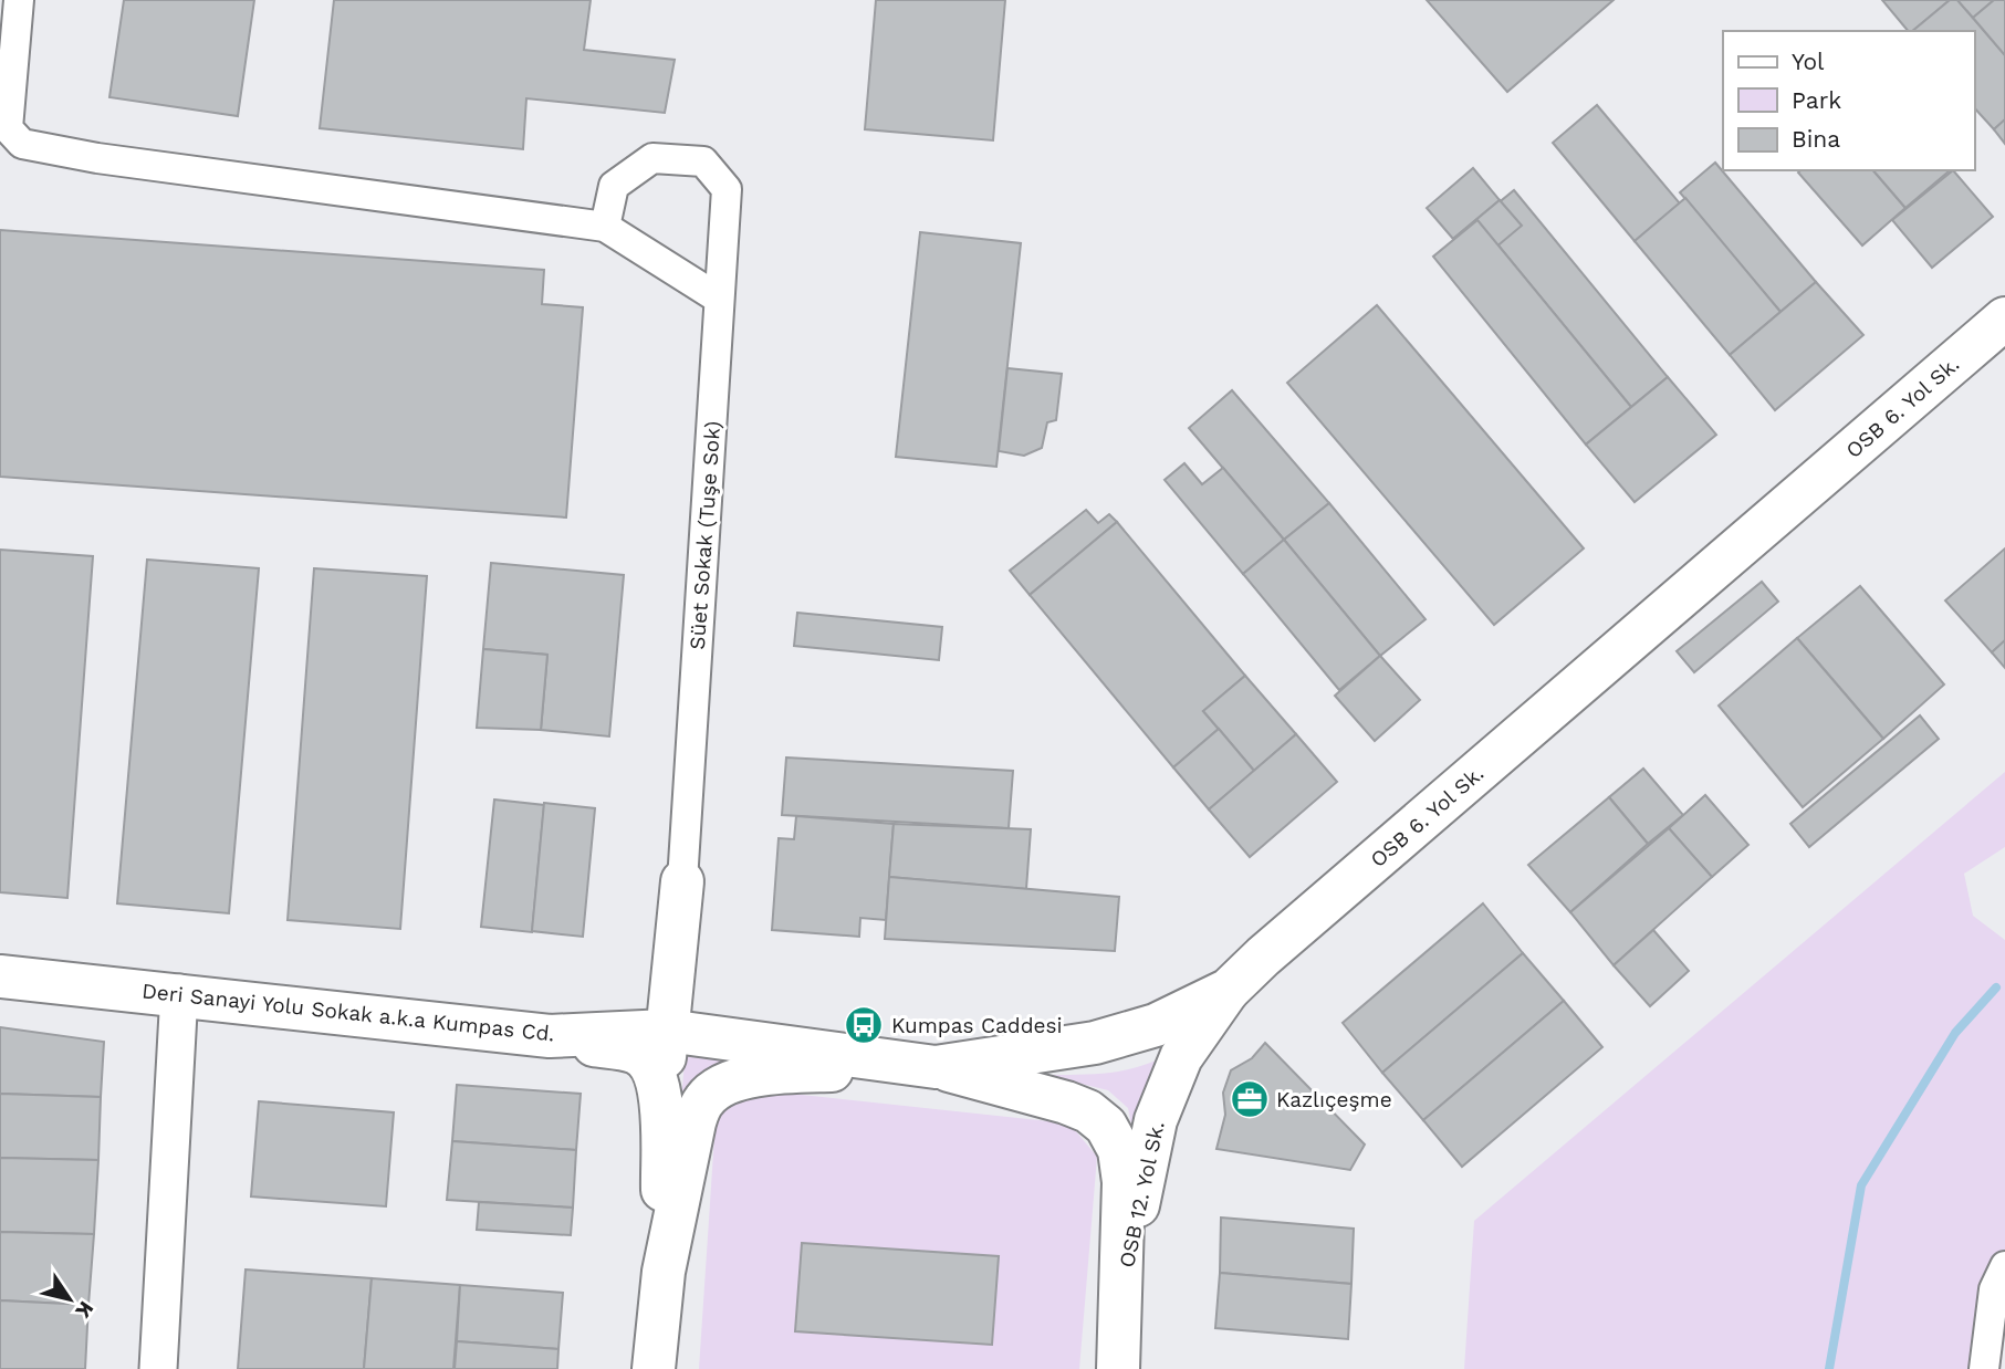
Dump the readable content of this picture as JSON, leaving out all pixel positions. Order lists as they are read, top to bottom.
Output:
{
  "streets": {
    "main road": ["OSB 6. Yol Sk.", "Deri Sanayi Yolu Sokak a.k.a Kumpas Cd.", "OSB 12. Yol Sk."],
    "street": ["Süet Sokak (Tuşe Sok)"]
  },
  "crossings": [
    ["OSB 6. Yol Sk.", "Deri Sanayi Yolu Sokak a.k.a Kumpas Cd."],
    ["OSB 6. Yol Sk.", "OSB 12. Yol Sk."]
  ],
  "places": {
    "bus stop": ["Kumpas Caddesi"],
    "office": ["Kazlıçeşme"]
  },
  "legend": ["Yol", "Park", "Bina"],
  "north": "bottom right"
}
